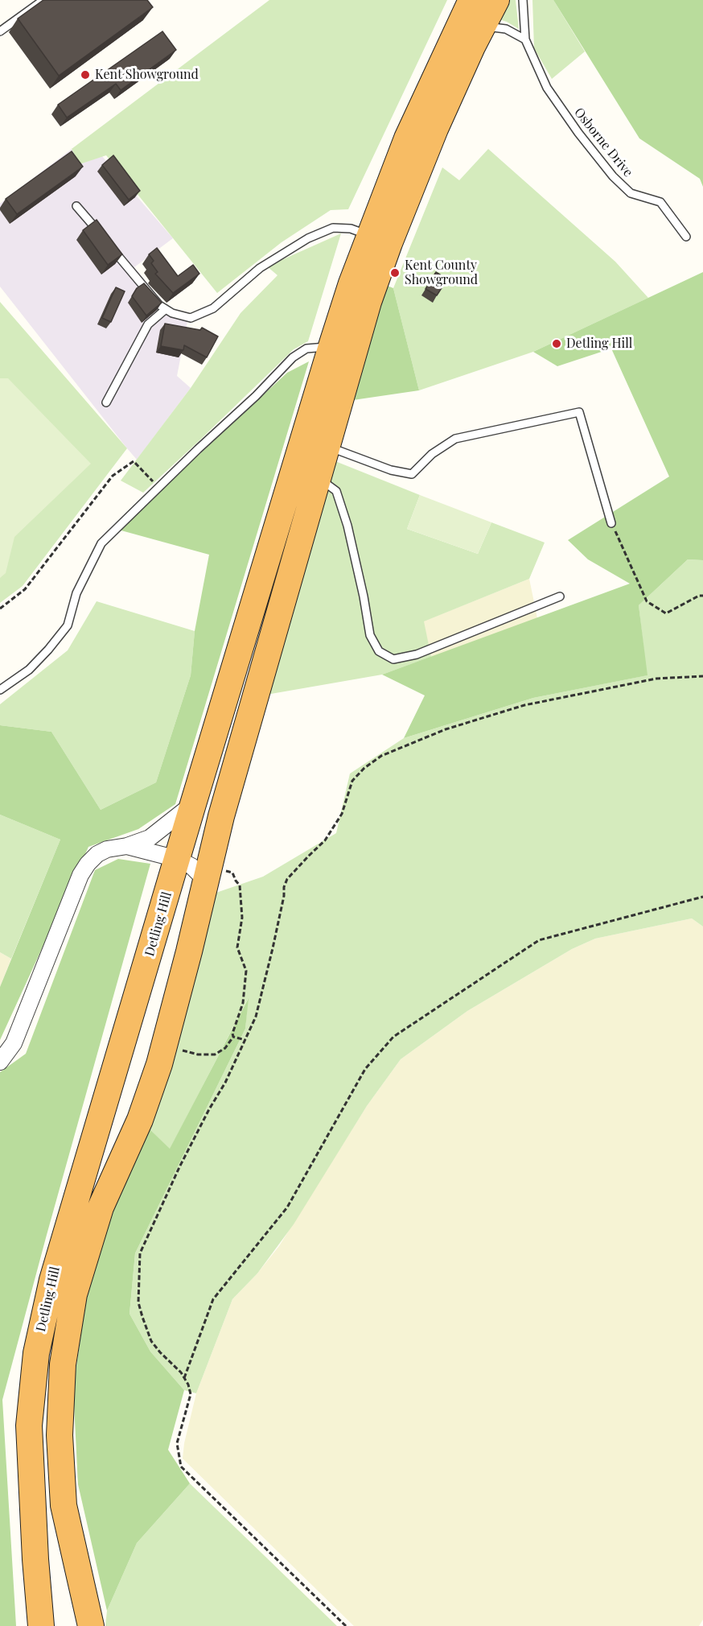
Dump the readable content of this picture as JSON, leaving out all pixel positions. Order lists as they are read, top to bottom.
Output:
{
  "streets": {
    "highway": ["Detling Hill"],
    "lane": ["Osborne Drive"]
  },
  "places": ["Kent Showground", "Kent County Showground", "Detling Hill"]
}
